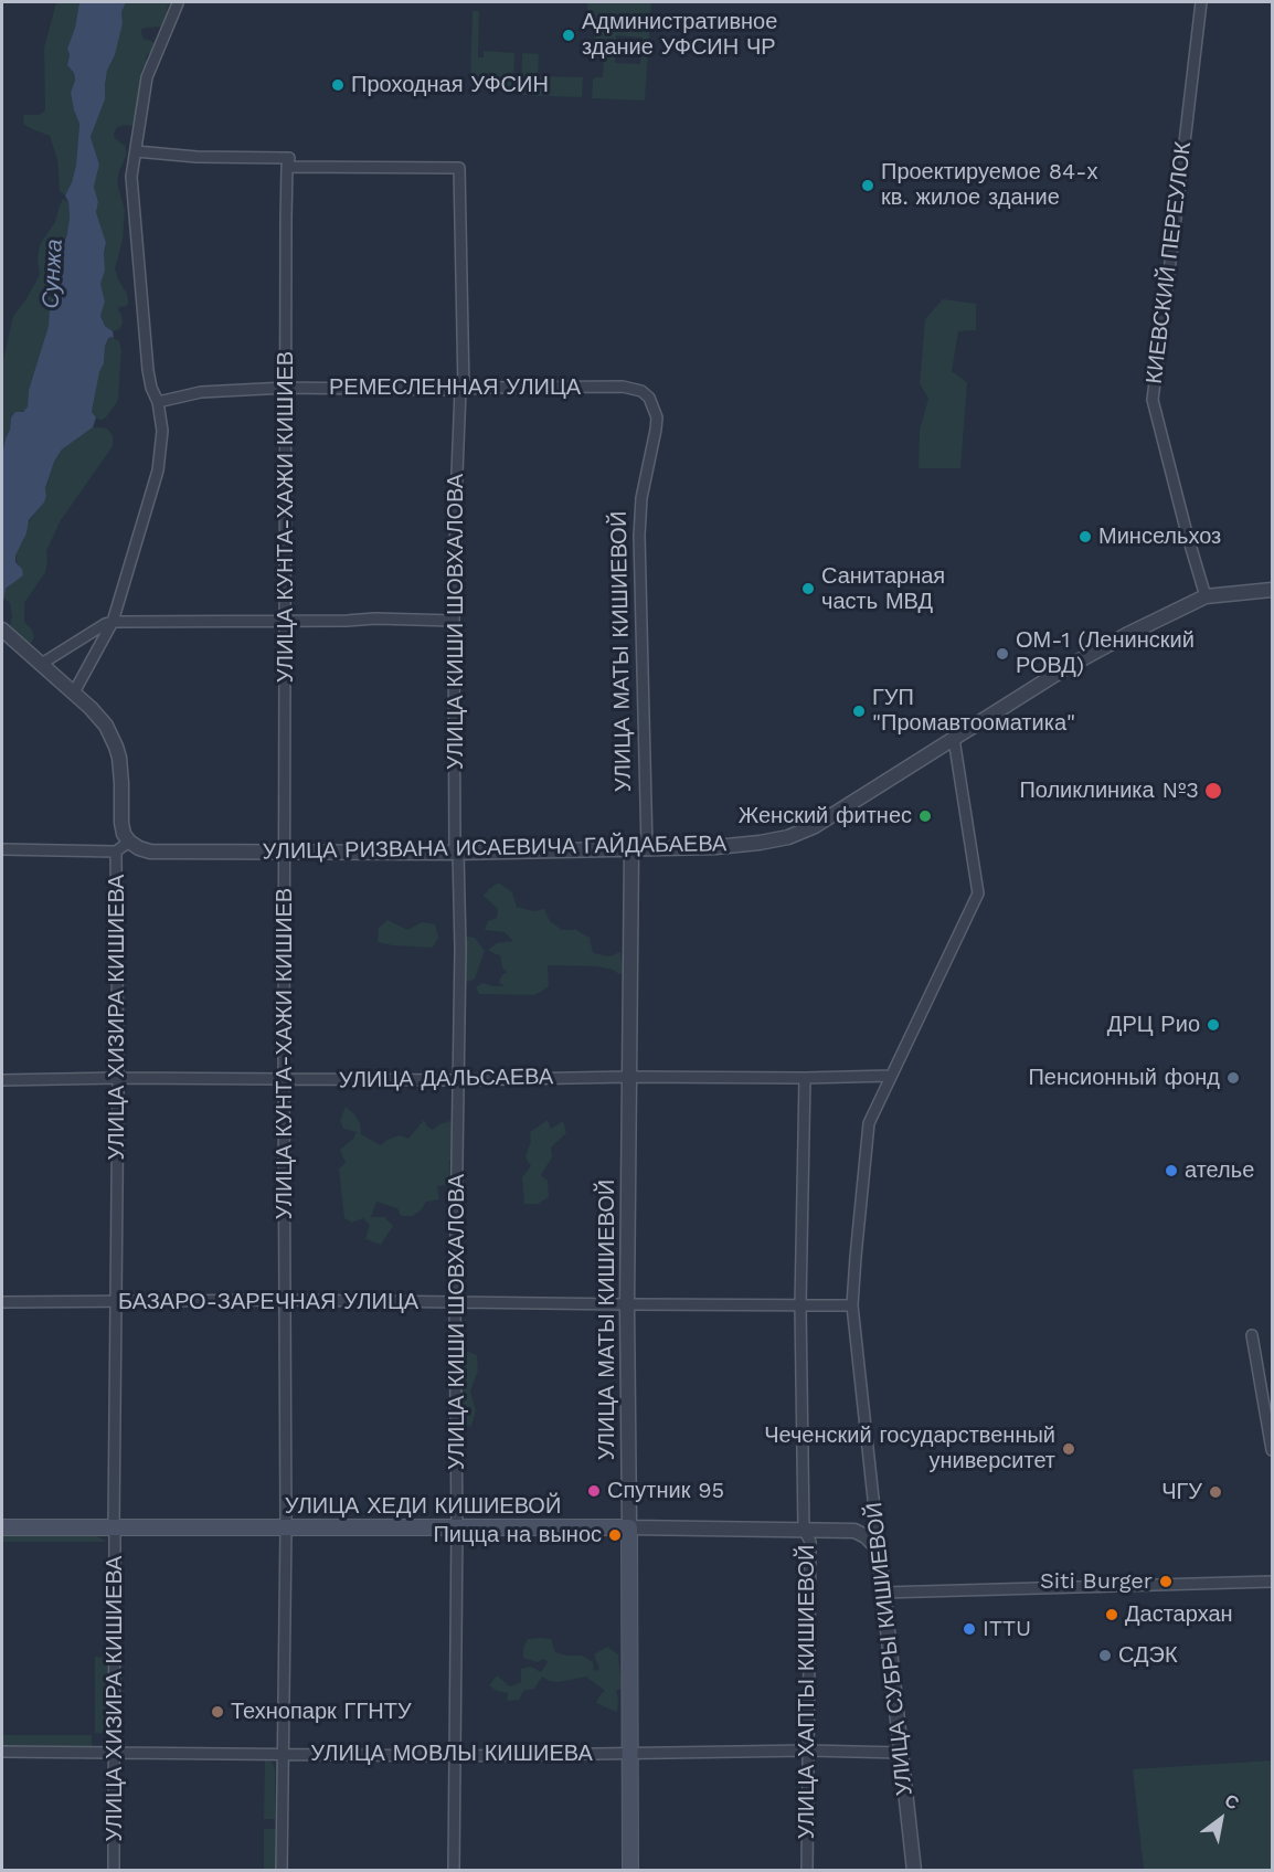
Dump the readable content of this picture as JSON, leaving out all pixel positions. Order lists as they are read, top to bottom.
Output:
{
  "streets": {
    "main road": ["УЛИЦА МАТЫ КИШИЕВОЙ", "УЛИЦА ХЕДИ КИШИЕВОЙ"],
    "street": [
      "КИЕВСКИЙ ПЕРЕУЛОК",
      "РЕМЕСЛЕННАЯ УЛИЦА",
      "УЛИЦА КУНТА-ХАЖИ КИШИЕВ",
      "УЛИЦА КИШИ ШОВХАЛОВА",
      "УЛИЦА РИЗВАНА ИСАЕВИЧА ГАЙДАБАЕВА",
      "УЛИЦА ХИЗИРА КИШИЕВА",
      "УЛИЦА ДАЛЬСАЕВА",
      "БАЗАРО-ЗАРЕЧНАЯ УЛИЦА",
      "УЛИЦА СУБРЫ КИШИЕВОЙ",
      "УЛИЦА ХАПТЫ КИШИЕВОЙ",
      "УЛИЦА МОВЛЫ КИШИЕВА"
    ]
  },
  "crossings": [
    ["КИЕВСКИЙ ПЕРЕУЛОК", "УЛИЦА РИЗВАНА ИСАЕВИЧА ГАЙДАБАЕВА"],
    ["РЕМЕСЛЕННАЯ УЛИЦА", "УЛИЦА КУНТА-ХАЖИ КИШИЕВ"],
    ["РЕМЕСЛЕННАЯ УЛИЦА", "УЛИЦА КИШИ ШОВХАЛОВА"],
    ["РЕМЕСЛЕННАЯ УЛИЦА", "УЛИЦА МАТЫ КИШИЕВОЙ"],
    ["УЛИЦА КУНТА-ХАЖИ КИШИЕВ", "УЛИЦА КИШИ ШОВХАЛОВА"],
    ["УЛИЦА КУНТА-ХАЖИ КИШИЕВ", "УЛИЦА РИЗВАНА ИСАЕВИЧА ГАЙДАБАЕВА"],
    ["УЛИЦА КУНТА-ХАЖИ КИШИЕВ", "УЛИЦА ДАЛЬСАЕВА"],
    ["УЛИЦА КУНТА-ХАЖИ КИШИЕВ", "БАЗАРО-ЗАРЕЧНАЯ УЛИЦА"],
    ["УЛИЦА КУНТА-ХАЖИ КИШИЕВ", "УЛИЦА ХЕДИ КИШИЕВОЙ"],
    ["УЛИЦА КУНТА-ХАЖИ КИШИЕВ", "УЛИЦА МОВЛЫ КИШИЕВА"],
    ["УЛИЦА КИШИ ШОВХАЛОВА", "УЛИЦА РИЗВАНА ИСАЕВИЧА ГАЙДАБАЕВА"],
    ["УЛИЦА КИШИ ШОВХАЛОВА", "УЛИЦА ДАЛЬСАЕВА"],
    ["УЛИЦА КИШИ ШОВХАЛОВА", "БАЗАРО-ЗАРЕЧНАЯ УЛИЦА"],
    ["УЛИЦА КИШИ ШОВХАЛОВА", "УЛИЦА ХЕДИ КИШИЕВОЙ"],
    ["УЛИЦА КИШИ ШОВХАЛОВА", "УЛИЦА МОВЛЫ КИШИЕВА"],
    ["УЛИЦА МАТЫ КИШИЕВОЙ", "УЛИЦА РИЗВАНА ИСАЕВИЧА ГАЙДАБАЕВА"],
    ["УЛИЦА МАТЫ КИШИЕВОЙ", "УЛИЦА ДАЛЬСАЕВА"],
    ["УЛИЦА МАТЫ КИШИЕВОЙ", "БАЗАРО-ЗАРЕЧНАЯ УЛИЦА"],
    ["УЛИЦА МАТЫ КИШИЕВОЙ", "УЛИЦА ХЕДИ КИШИЕВОЙ"],
    ["УЛИЦА МАТЫ КИШИЕВОЙ", "УЛИЦА МОВЛЫ КИШИЕВА"],
    ["УЛИЦА РИЗВАНА ИСАЕВИЧА ГАЙДАБАЕВА", "УЛИЦА ХИЗИРА КИШИЕВА"],
    ["УЛИЦА РИЗВАНА ИСАЕВИЧА ГАЙДАБАЕВА", "УЛИЦА СУБРЫ КИШИЕВОЙ"],
    ["УЛИЦА ХИЗИРА КИШИЕВА", "УЛИЦА ДАЛЬСАЕВА"],
    ["УЛИЦА ХИЗИРА КИШИЕВА", "БАЗАРО-ЗАРЕЧНАЯ УЛИЦА"],
    ["УЛИЦА ХИЗИРА КИШИЕВА", "УЛИЦА ХЕДИ КИШИЕВОЙ"],
    ["УЛИЦА ХИЗИРА КИШИЕВА", "УЛИЦА МОВЛЫ КИШИЕВА"],
    ["УЛИЦА ДАЛЬСАЕВА", "УЛИЦА СУБРЫ КИШИЕВОЙ"],
    ["УЛИЦА ДАЛЬСАЕВА", "УЛИЦА ХАПТЫ КИШИЕВОЙ"],
    ["БАЗАРО-ЗАРЕЧНАЯ УЛИЦА", "УЛИЦА СУБРЫ КИШИЕВОЙ"],
    ["БАЗАРО-ЗАРЕЧНАЯ УЛИЦА", "УЛИЦА ХАПТЫ КИШИЕВОЙ"],
    ["УЛИЦА ХЕДИ КИШИЕВОЙ", "УЛИЦА СУБРЫ КИШИЕВОЙ"],
    ["УЛИЦА ХЕДИ КИШИЕВОЙ", "УЛИЦА ХАПТЫ КИШИЕВОЙ"],
    ["УЛИЦА СУБРЫ КИШИЕВОЙ", "УЛИЦА МОВЛЫ КИШИЕВА"],
    ["УЛИЦА ХАПТЫ КИШИЕВОЙ", "УЛИЦА МОВЛЫ КИШИЕВА"]
  ],
  "water": ["Сунжа"],
  "places": [
    "Административное здание УФСИН ЧР",
    "Проходная УФСИН",
    "Проектируемое 84-х кв. жилое здание",
    "Минсельхоз",
    "Санитарная часть МВД",
    "ОМ-1 (Ленинский РОВД)",
    "ГУП \"Промавтооматика\"",
    "Поликлиника №3",
    "Женский фитнес",
    "ДРЦ Рио",
    "Пенсионный фонд",
    "ателье",
    "Чеченский государственный университет",
    "Спутник 95",
    "ЧГУ",
    "Пицца на вынос",
    "Siti Burger",
    "Дастархан",
    "ITTU",
    "СДЭК",
    "Технопарк ГГНТУ"
  ],
  "north": "top right"
}
